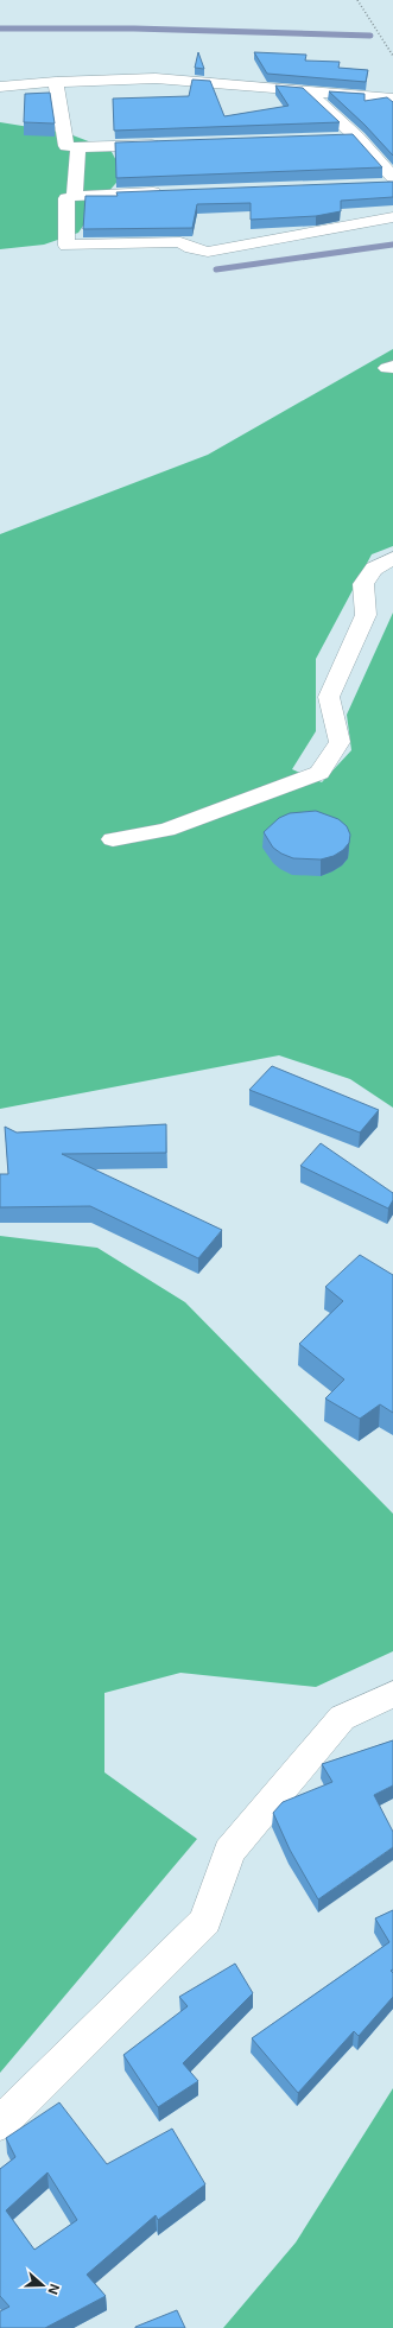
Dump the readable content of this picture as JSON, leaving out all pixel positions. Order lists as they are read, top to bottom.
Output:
{
  "north": "right"
}
